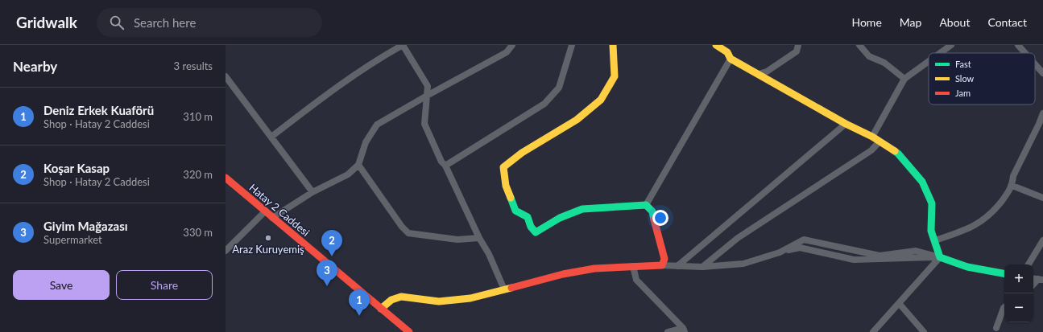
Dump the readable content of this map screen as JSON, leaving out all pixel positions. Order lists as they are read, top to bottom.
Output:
{
  "streets": {
    "street": ["Hatay 2 Caddesi"]
  },
  "places": ["Araz Kuruyemiş"],
  "legend": ["Fast", "Slow", "Jam"],
  "page": {
    "header": "Gridwalk",
    "search": "Search here",
    "nav": [
      "Home",
      "Map",
      "About",
      "Contact"
    ],
    "heading": ["Nearby", "3 results"],
    "list": [
      {
        "mark": "1",
        "name": "Deniz Erkek Kuaförü",
        "note": "Shop · Hatay 2 Caddesi",
        "value": "310 m"
      },
      {
        "mark": "2",
        "name": "Koşar Kasap",
        "note": "Shop · Hatay 2 Caddesi",
        "value": "320 m"
      },
      {
        "mark": "3",
        "name": "Giyim Mağazası",
        "note": "Supermarket",
        "value": "330 m"
      }
    ],
    "pins": ["2", "3", "1"],
    "buttons": ["Save", "Share"],
    "map_buttons": ["+", "−"]
  }
}
